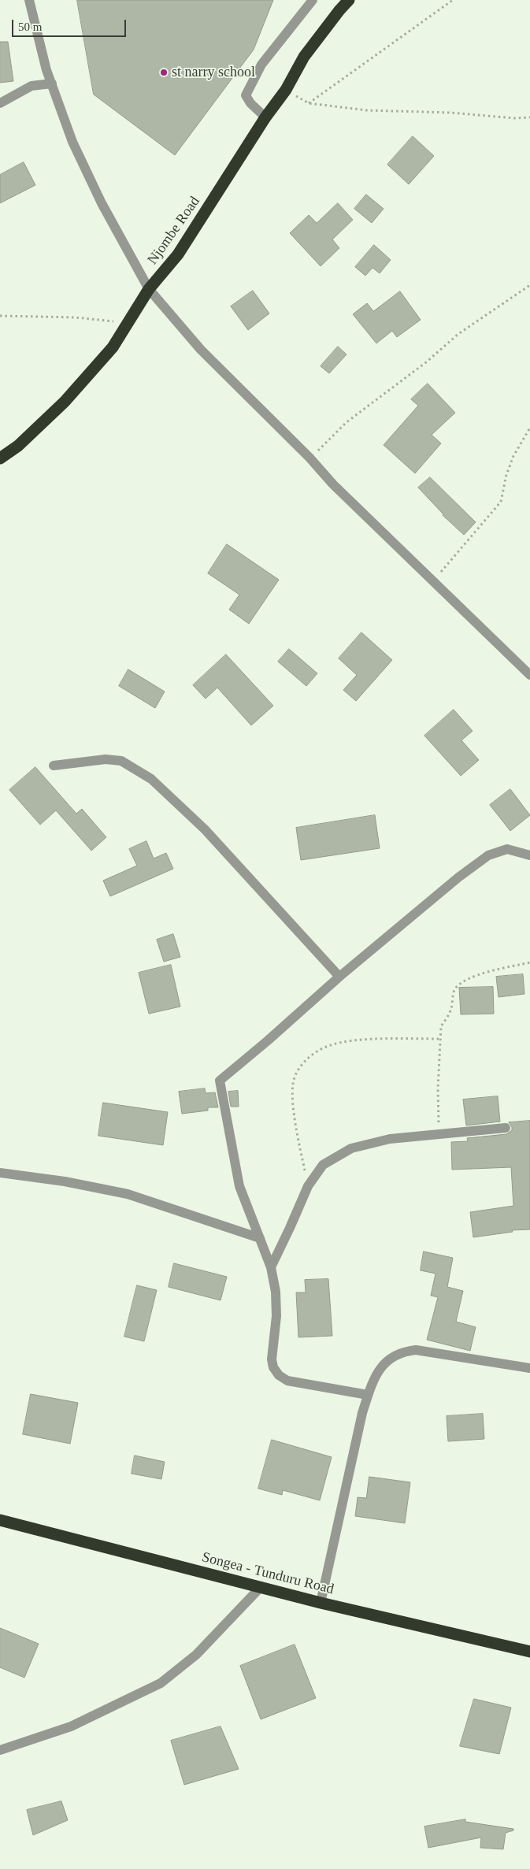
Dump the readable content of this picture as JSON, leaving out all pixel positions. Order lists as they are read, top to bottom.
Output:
{
  "streets": {
    "highway": ["Njombe Road", "Songea - Tunduru Road"]
  },
  "places": ["st narry school"],
  "scale_bar": "50 m"
}
